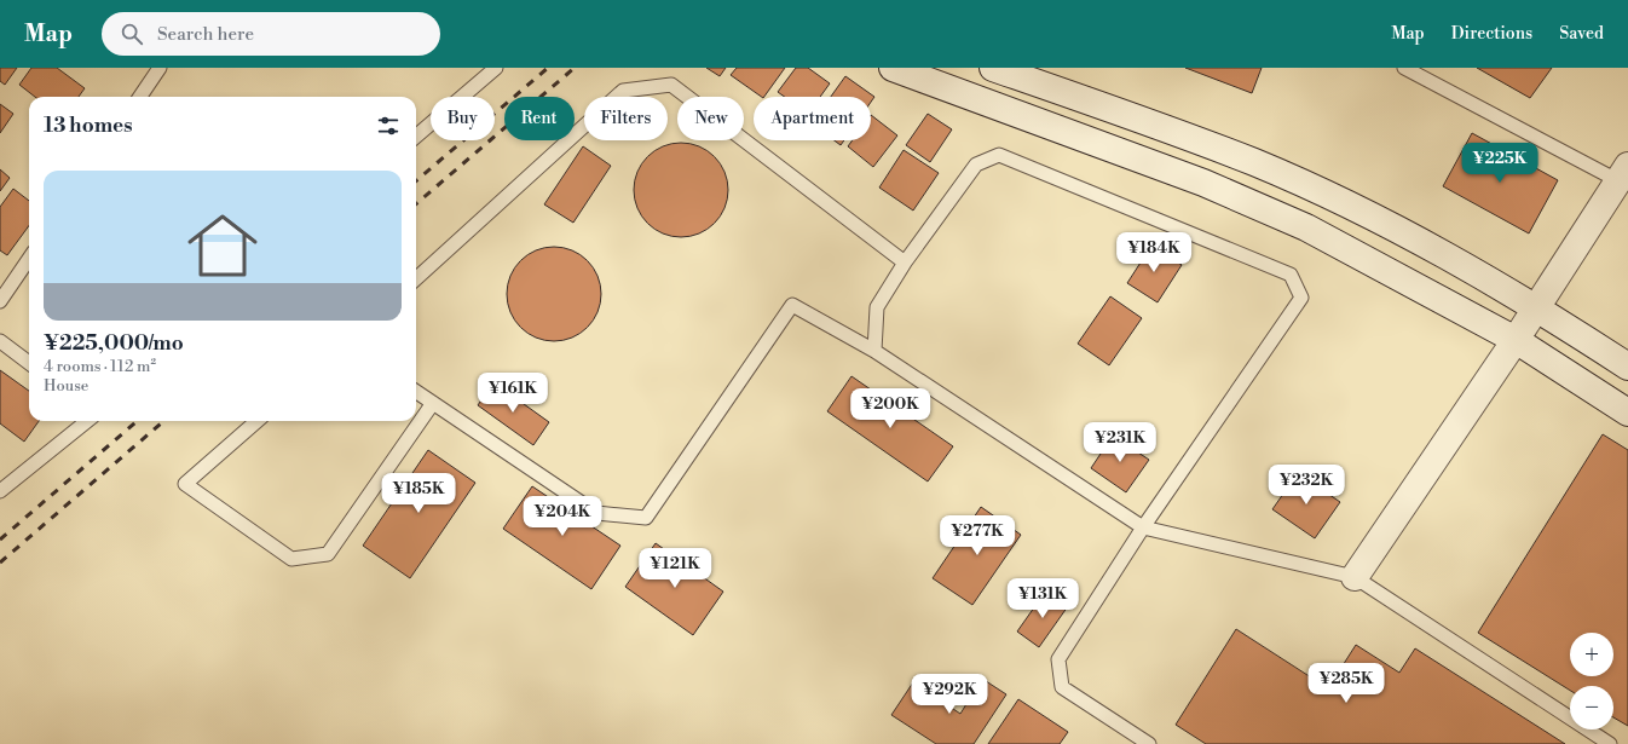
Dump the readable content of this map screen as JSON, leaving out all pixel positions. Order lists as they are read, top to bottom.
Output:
{
  "page": {
    "header": "Map",
    "search": "Search here",
    "nav": ["Map", "Directions", "Saved"],
    "chip": [
      "Buy",
      "Rent",
      "Filters",
      "New",
      "Apartment"
    ],
    "heading": "13 homes",
    "price": [
      "¥225K",
      "¥184K",
      "¥161K",
      "¥200K",
      "¥231K",
      "¥232K",
      "¥185K",
      "¥204K",
      "¥277K",
      "¥121K",
      "¥131K",
      "¥285K",
      "¥292K"
    ],
    "list": [
      {
        "name": "¥225,000/mo",
        "note": "4 rooms · 112 m² · House"
      }
    ],
    "map_buttons": ["+", "−"]
  }
}
